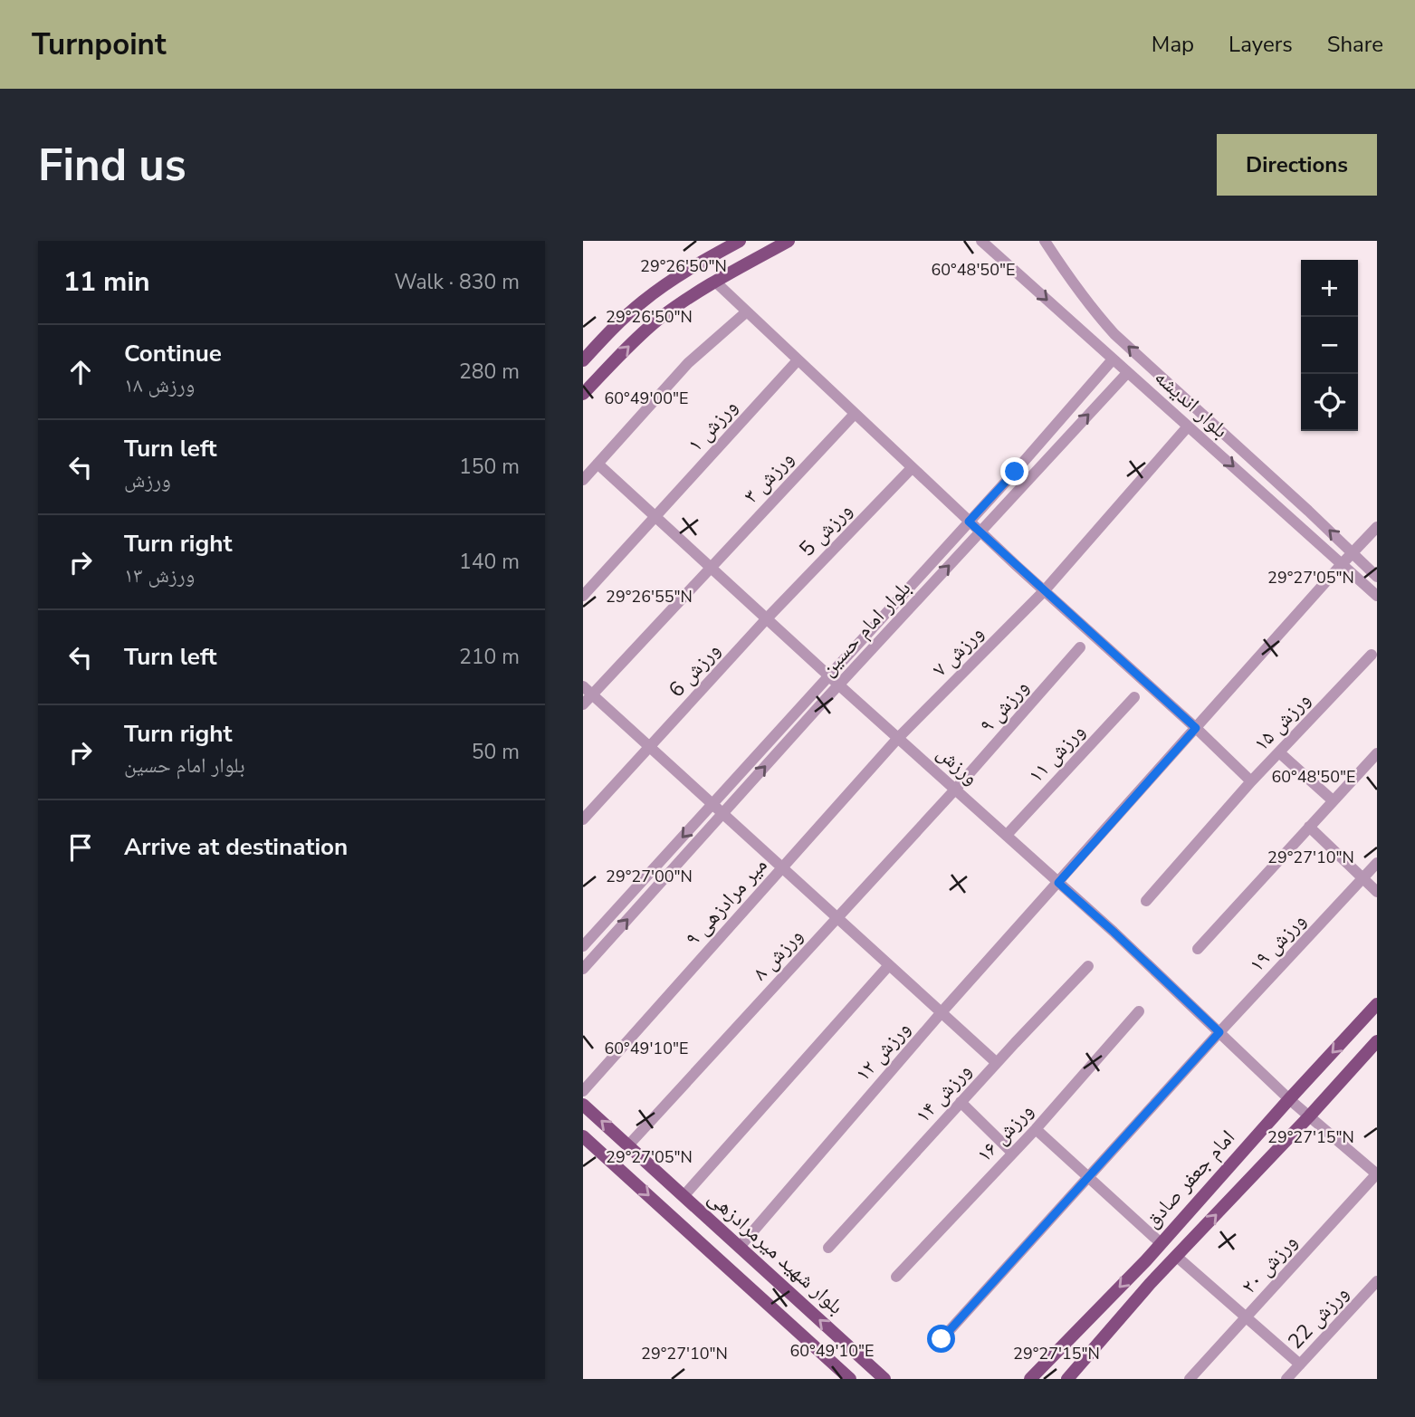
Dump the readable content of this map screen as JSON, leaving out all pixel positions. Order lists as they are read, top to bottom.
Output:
{
  "streets": {
    "main road": ["امام جعفر صادق", "بلوار شهید میرمرادزهی"],
    "street": [
      "بلوار اندیشه",
      "ورزش ۱",
      "ورزش ۳",
      "ورزش 5",
      "بلوار امام حسین",
      "ورزش ۷",
      "ورزش 6",
      "ورزش ۹",
      "ورزش ۱۵",
      "ورزش ۱۱",
      "ورزش",
      "میر مرادزهی ۹",
      "ورزش ۱۹",
      "ورزش ۸",
      "ورزش ۱۲",
      "ورزش ۱۴",
      "ورزش ۱۶",
      "ورزش ۲۰",
      "ورزش 22"
    ]
  },
  "crossings": [
    ["بلوار اندیشه", "بلوار امام حسین"],
    ["بلوار اندیشه", "ورزش ۷"],
    ["بلوار اندیشه", "ورزش ۱۲"],
    ["ورزش ۱", "ورزش"],
    ["ورزش ۳", "ورزش"],
    ["ورزش 5", "ورزش 6"],
    ["ورزش 5", "ورزش"],
    ["بلوار امام حسین", "ورزش"],
    ["ورزش ۷", "ورزش"],
    ["ورزش ۷", "میر مرادزهی ۹"],
    ["ورزش 6", "ورزش"],
    ["ورزش ۹", "ورزش"],
    ["ورزش ۹", "ورزش ۸"],
    ["ورزش ۱۱", "ورزش"],
    ["ورزش", "میر مرادزهی ۹"],
    ["ورزش", "ورزش ۱۹"],
    ["ورزش", "ورزش ۸"],
    ["ورزش", "ورزش ۱۲"],
    ["ورزش", "امام جعفر صادق"],
    ["ورزش ۸", "بلوار شهید میرمرادزهی"],
    ["ورزش ۱۲", "بلوار شهید میرمرادزهی"]
  ],
  "page": {
    "header": "Turnpoint",
    "nav": ["Map", "Layers", "Share"],
    "buttons": "Directions",
    "title": "Find us",
    "heading": ["11 min", "Walk · 830 m"],
    "map_buttons": ["+", "−"],
    "list": [
      ["Continue", "ورزش ۱۸", "280 m"],
      ["Turn left", "ورزش", "150 m"],
      ["Turn right", "ورزش ۱۳", "140 m"],
      ["Turn left", "210 m"],
      ["Turn right", "بلوار امام حسین", "50 m"],
      "Arrive at destination"
    ]
  },
  "coordinates": [
    "29°26'50\"N",
    "60°48'50\"E",
    "60°49'00\"E",
    "29°27'05\"N",
    "29°26'55\"N",
    "29°27'10\"N",
    "29°27'00\"N",
    "60°49'10\"E",
    "29°27'15\"N"
  ]
}
